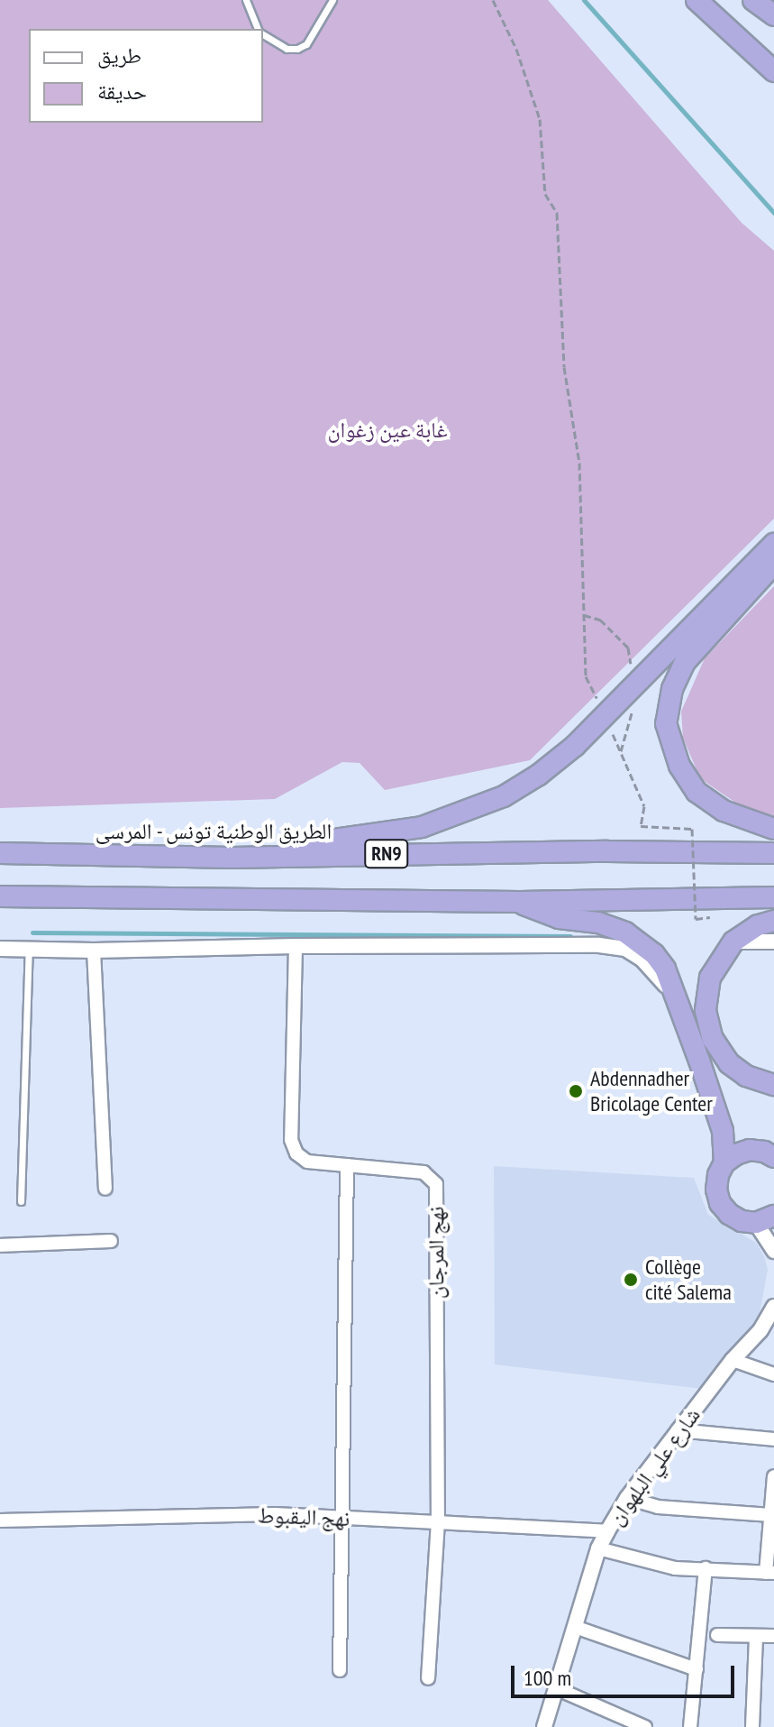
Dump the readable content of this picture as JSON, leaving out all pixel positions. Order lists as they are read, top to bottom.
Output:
{
  "streets": {
    "highway": ["الطريق الوطنية تونس - المرسى", "RN9"],
    "street": ["نهج المرجان", "شارع علي البلهوان", "نهج اليقبوط"]
  },
  "crossings": [
    ["نهج المرجان", "نهج اليقبوط"],
    ["شارع علي البلهوان", "نهج اليقبوط"]
  ],
  "parks": ["غابة عين زغوان"],
  "places": ["Abdennadher Bricolage Center", "Collège cité Salema"],
  "legend": ["طريق", "حديقة"],
  "scale_bar": "100 m"
}
